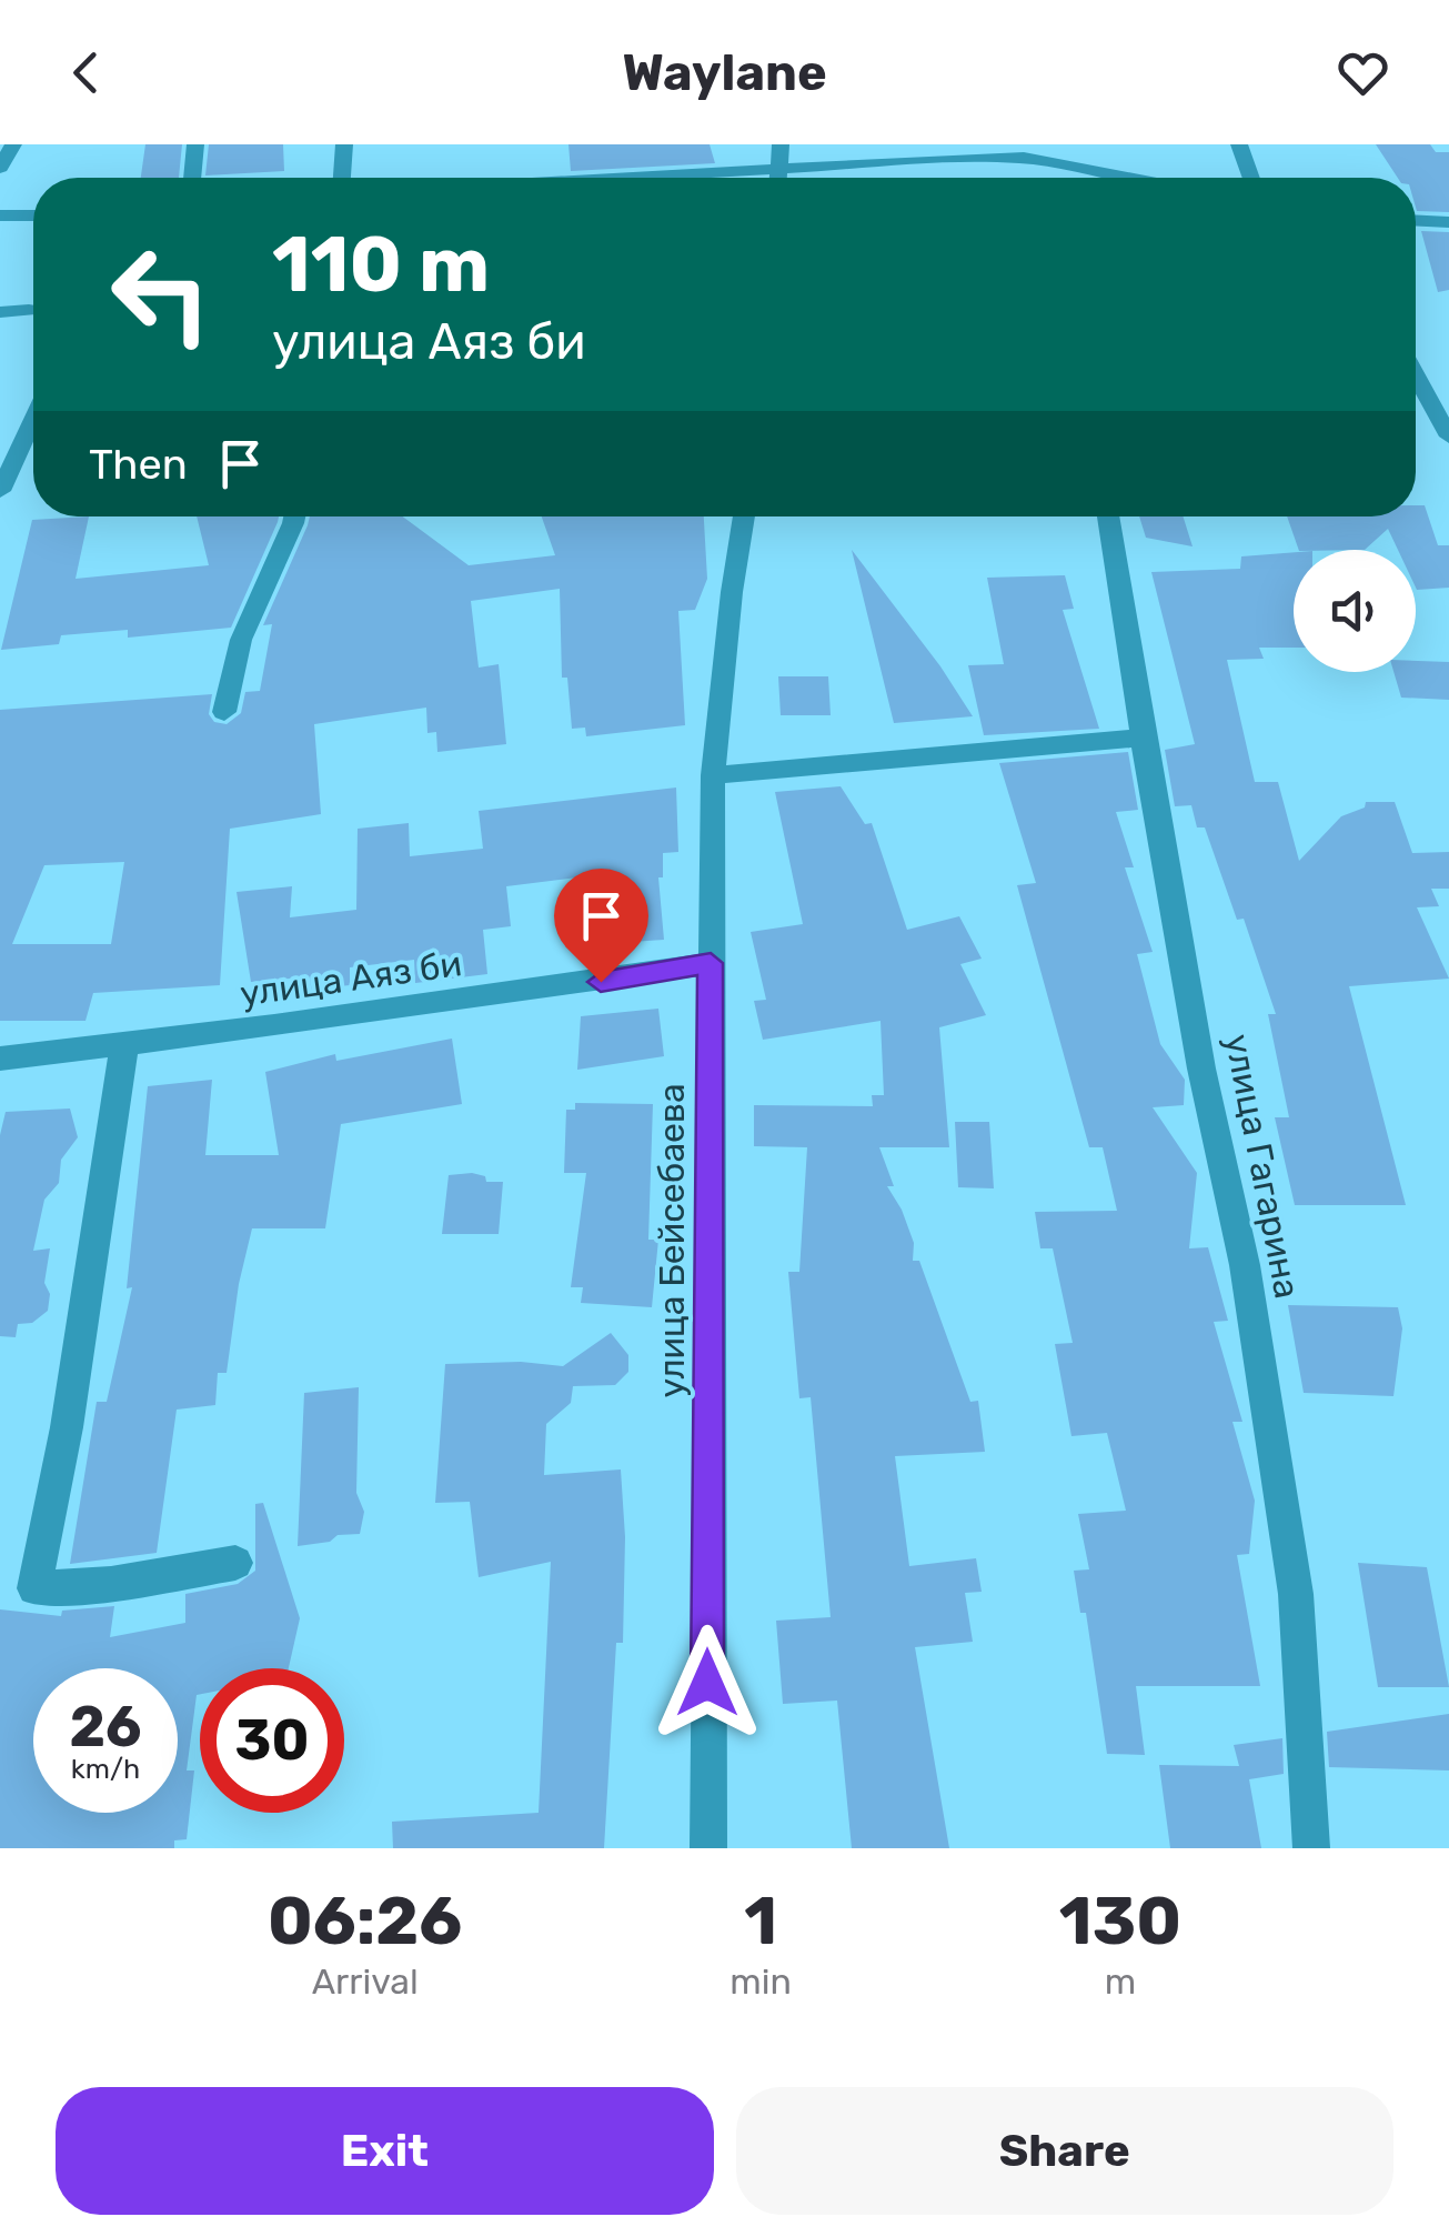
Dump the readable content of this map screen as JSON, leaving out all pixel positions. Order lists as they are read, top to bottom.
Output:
{
  "streets": {
    "street": ["улица Аяз би", "улица Гагарина", "улица Бейсебаева"]
  },
  "crossings": [
    ["улица Аяз би", "улица Бейсебаева"]
  ],
  "page": {
    "header": "Waylane",
    "turn": ["110 m", "улица Аяз би"],
    "then": "Then",
    "speed": "26 km/h",
    "limit": "30",
    "eta": [
      "06:26",
      "Arrival",
      "1",
      "min",
      "130",
      "m"
    ],
    "buttons": ["Exit", "Share"]
  }
}
